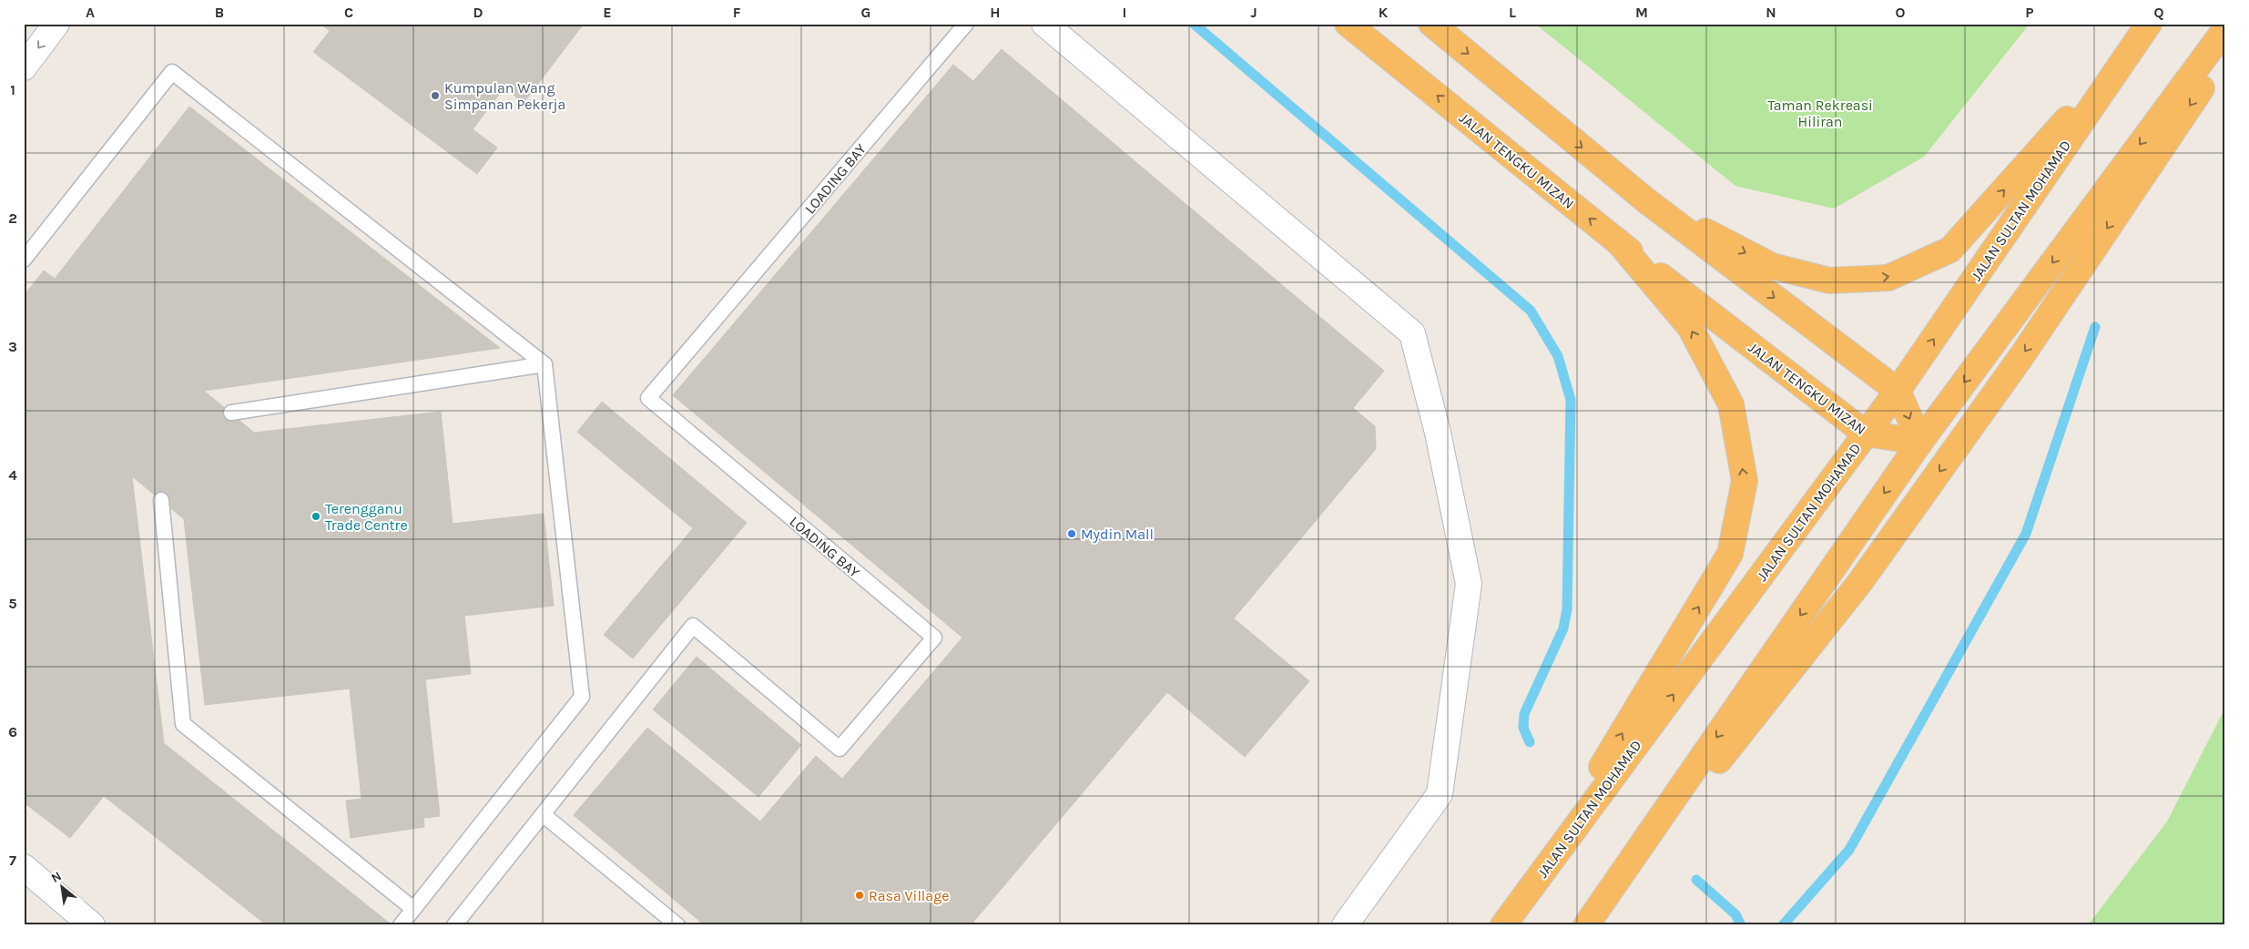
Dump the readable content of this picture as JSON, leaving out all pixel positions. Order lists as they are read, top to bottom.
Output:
{
  "streets": {
    "highway": ["JALAN TENGKU MIZAN", "JALAN SULTAN MOHAMAD"],
    "lane": ["LOADING BAY"]
  },
  "crossings": [
    ["JALAN TENGKU MIZAN", "JALAN SULTAN MOHAMAD"]
  ],
  "parks": ["Taman Rekreasi Hiliran"],
  "places": [
    "Kumpulan Wang Simpanan Pekerja",
    "Terengganu Trade Centre",
    "Mydin Mall",
    "Rasa Village"
  ],
  "north": "top left",
  "grid": {
    "columns": [
      "A",
      "B",
      "C",
      "D",
      "E",
      "F",
      "G",
      "H",
      "I",
      "J",
      "K",
      "L",
      "M",
      "N",
      "O",
      "P",
      "Q"
    ],
    "rows": [
      "1",
      "2",
      "3",
      "4",
      "5",
      "6",
      "7"
    ]
  }
}
